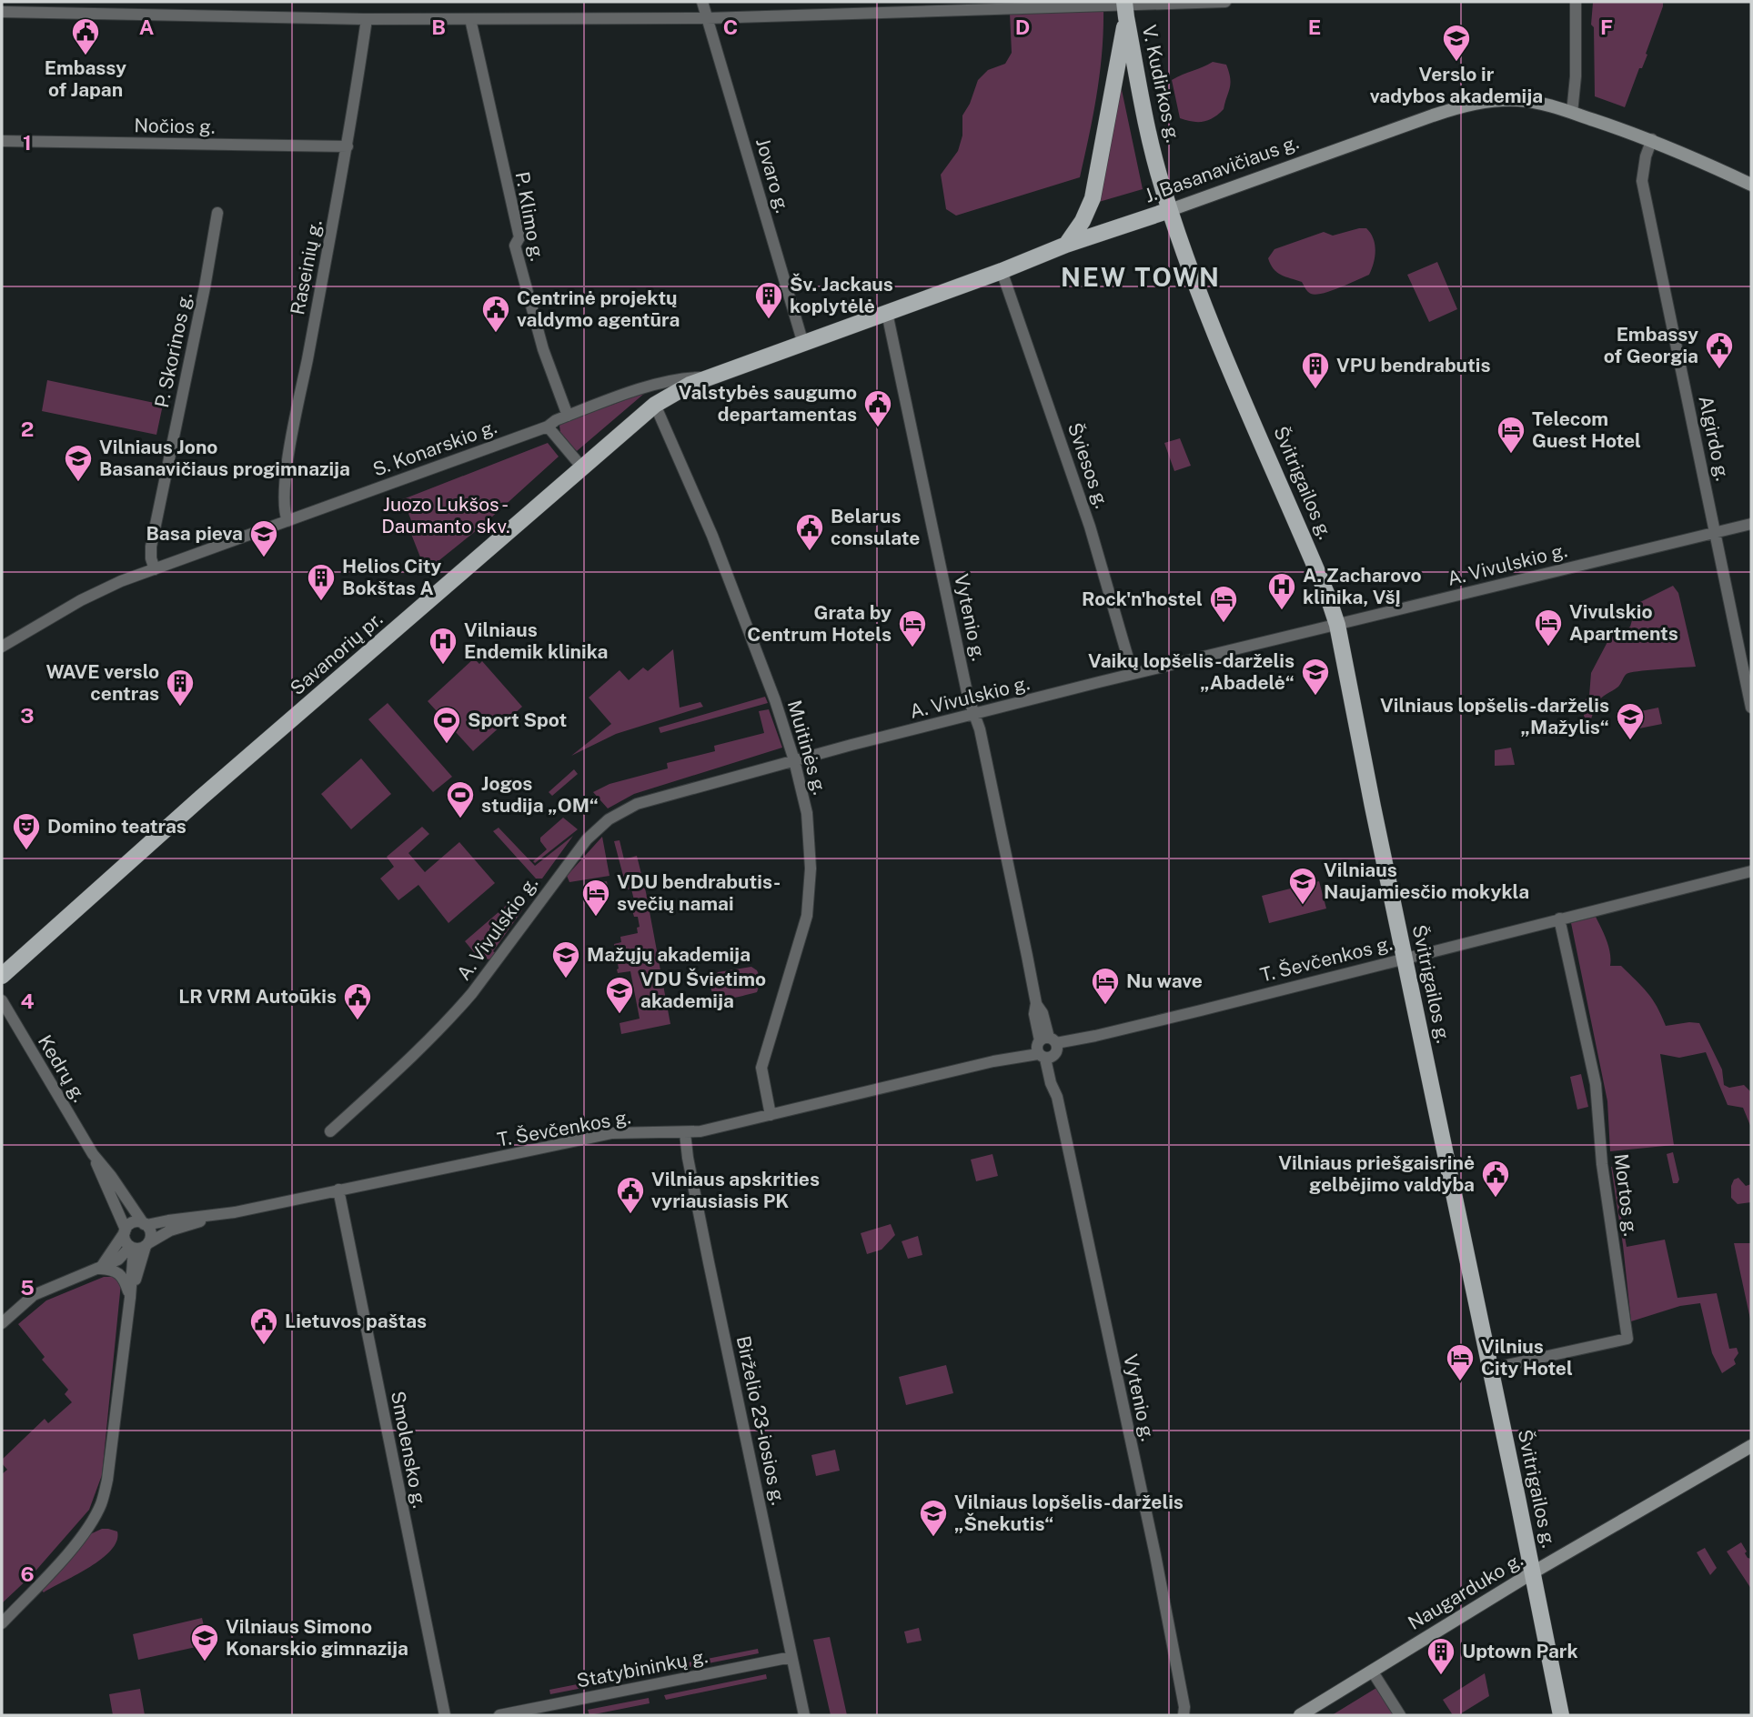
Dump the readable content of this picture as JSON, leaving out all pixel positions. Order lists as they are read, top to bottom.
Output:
{
  "streets": {
    "main road": [
      "V. Kudirkos g.",
      "J. Basanavičiaus g.",
      "Švitrigailos g.",
      "Savanorių pr.",
      "Naugarduko g."
    ],
    "street": [
      "Nočios g.",
      "Jovaro g.",
      "P. Klimo g.",
      "Raseinių g.",
      "P. Skorinos g.",
      "Algirdo g.",
      "S. Konarskio g.",
      "Šviesos g.",
      "A. Vivulskio g.",
      "Vytenio g.",
      "Muitinės g.",
      "T. Ševčenkos g.",
      "Kedrų g.",
      "Mortos g.",
      "Birželio 23-iosios g.",
      "Smolensko g.",
      "Statybininkų g."
    ]
  },
  "crossings": [
    ["V. Kudirkos g.", "J. Basanavičiaus g."],
    ["V. Kudirkos g.", "Švitrigailos g."],
    ["Nočios g.", "Raseinių g."],
    ["J. Basanavičiaus g.", "Jovaro g."],
    ["J. Basanavičiaus g.", "Algirdo g."],
    ["J. Basanavičiaus g.", "S. Konarskio g."],
    ["J. Basanavičiaus g.", "Šviesos g."],
    ["J. Basanavičiaus g.", "Švitrigailos g."],
    ["J. Basanavičiaus g.", "Vytenio g."],
    ["J. Basanavičiaus g.", "Savanorių pr."],
    ["P. Klimo g.", "S. Konarskio g."],
    ["Raseinių g.", "S. Konarskio g."],
    ["P. Skorinos g.", "S. Konarskio g."],
    ["Algirdo g.", "A. Vivulskio g."],
    ["S. Konarskio g.", "Savanorių pr."],
    ["Šviesos g.", "A. Vivulskio g."],
    ["Švitrigailos g.", "A. Vivulskio g."],
    ["Švitrigailos g.", "T. Ševčenkos g."],
    ["Švitrigailos g.", "Mortos g."],
    ["Švitrigailos g.", "Naugarduko g."],
    ["A. Vivulskio g.", "Vytenio g."],
    ["A. Vivulskio g.", "Muitinės g."],
    ["Vytenio g.", "T. Ševčenkos g."],
    ["Savanorių pr.", "Muitinės g."],
    ["Muitinės g.", "T. Ševčenkos g."],
    ["T. Ševčenkos g.", "Kedrų g."],
    ["T. Ševčenkos g.", "Mortos g."],
    ["T. Ševčenkos g.", "Birželio 23-iosios g."],
    ["T. Ševčenkos g.", "Smolensko g."],
    ["Birželio 23-iosios g.", "Statybininkų g."]
  ],
  "districts": ["NEW TOWN"],
  "parks": ["Juozo Lukšos - Daumanto skv."],
  "places": {
    "public building": [
      "Embassy of Japan",
      "Centrinė projektų valdymo agentūra",
      "Embassy of Georgia",
      "Valstybės saugumo departamentas",
      "Belarus consulate",
      "LR VRM Autoūkis",
      "Vilniaus priešgaisrinė gelbėjimo valdyba",
      "Vilniaus apskrities vyriausiasis PK",
      "Lietuvos paštas"
    ],
    "school or university": [
      "Verslo ir vadybos akademija",
      "Vilniaus Jono Basanavičiaus progimnazija",
      "Basa pieva",
      "Vaikų lopšelis-darželis „Abadelė“",
      "Vilniaus lopšelis-darželis „Mažylis“",
      "Vilniaus Naujamiesčio mokykla",
      "Mažųjų akademija",
      "VDU Švietimo akademija",
      "Vilniaus lopšelis-darželis „Šnekutis“",
      "Vilniaus Simono Konarskio gimnazija"
    ],
    "building": [
      "Šv. Jackaus koplytėlė",
      "VPU bendrabutis",
      "Helios City Bokštas A",
      "WAVE verslo centras",
      "Uptown Park"
    ],
    "hotel": [
      "Telecom Guest Hotel",
      "Rock'n'hostel",
      "Vivulskio Apartments",
      "Grata by Centrum Hotels",
      "VDU bendrabutis- svečių namai",
      "Nu wave",
      "Vilnius City Hotel"
    ],
    "hospital": ["A. Zacharovo klinika, VšĮ", "Vilniaus Endemik klinika"],
    "sports": ["Sport Spot", "Jogos studija „OM“"],
    "theatre": ["Domino teatras"]
  },
  "grid": {
    "columns": [
      "A",
      "B",
      "C",
      "D",
      "E",
      "F"
    ],
    "rows": [
      "1",
      "2",
      "3",
      "4",
      "5",
      "6"
    ]
  }
}
